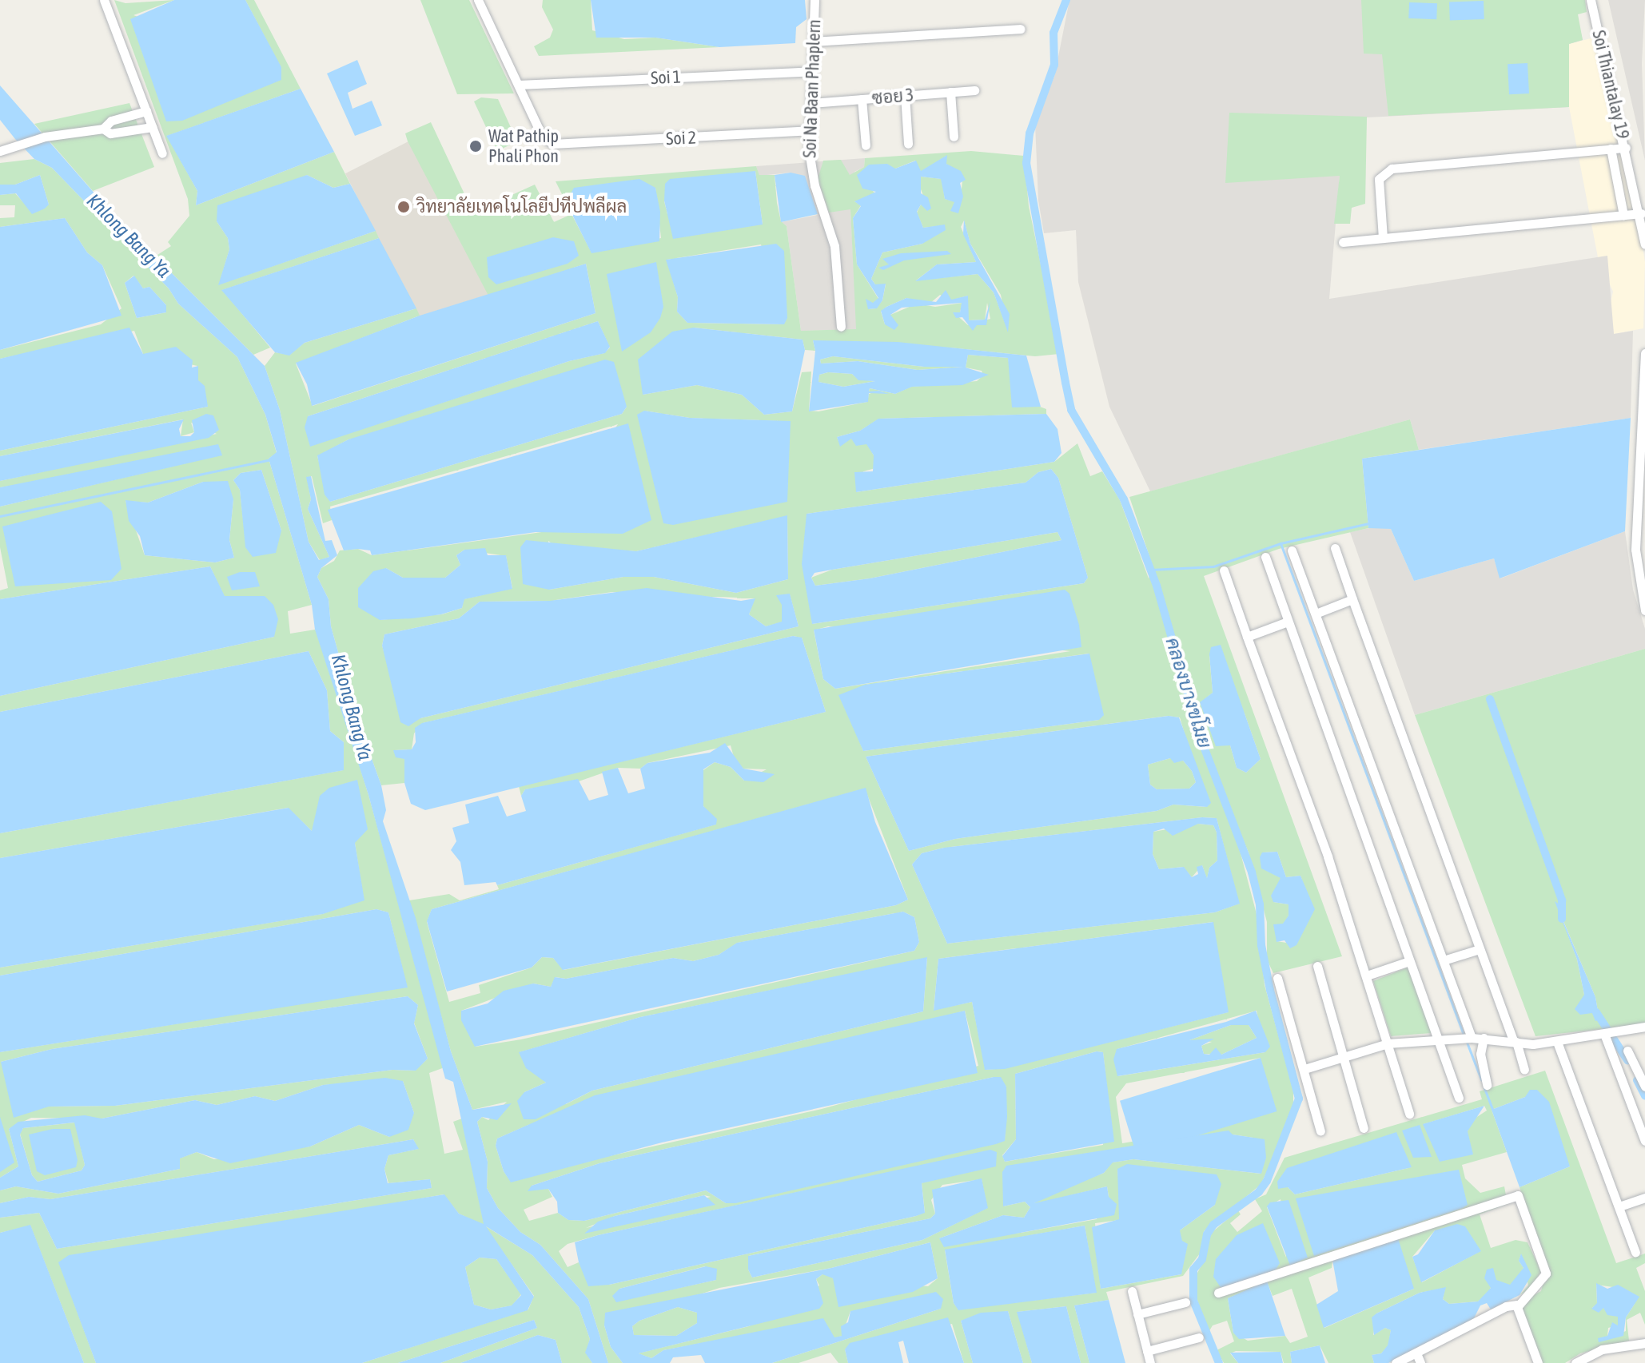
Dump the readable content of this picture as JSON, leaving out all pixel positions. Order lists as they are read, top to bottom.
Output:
{
  "streets": {
    "street": [
      "Soi 1",
      "Soi Thiantalay 19",
      "Soi Na Baan Phaplern",
      "ซอย 3",
      "Soi 2"
    ]
  },
  "crossings": [
    ["Soi 1", "Soi Na Baan Phaplern"],
    ["Soi 1", "Soi 2"],
    ["Soi Na Baan Phaplern", "ซอย 3"],
    ["Soi Na Baan Phaplern", "Soi 2"]
  ],
  "water": ["Khlong Bang Ya", "คลองบางขโมย"],
  "places": ["Wat Pathip Phali Phon", "วิทยาลัยเทคโนโลยีปทีปพลีผล"]
}
